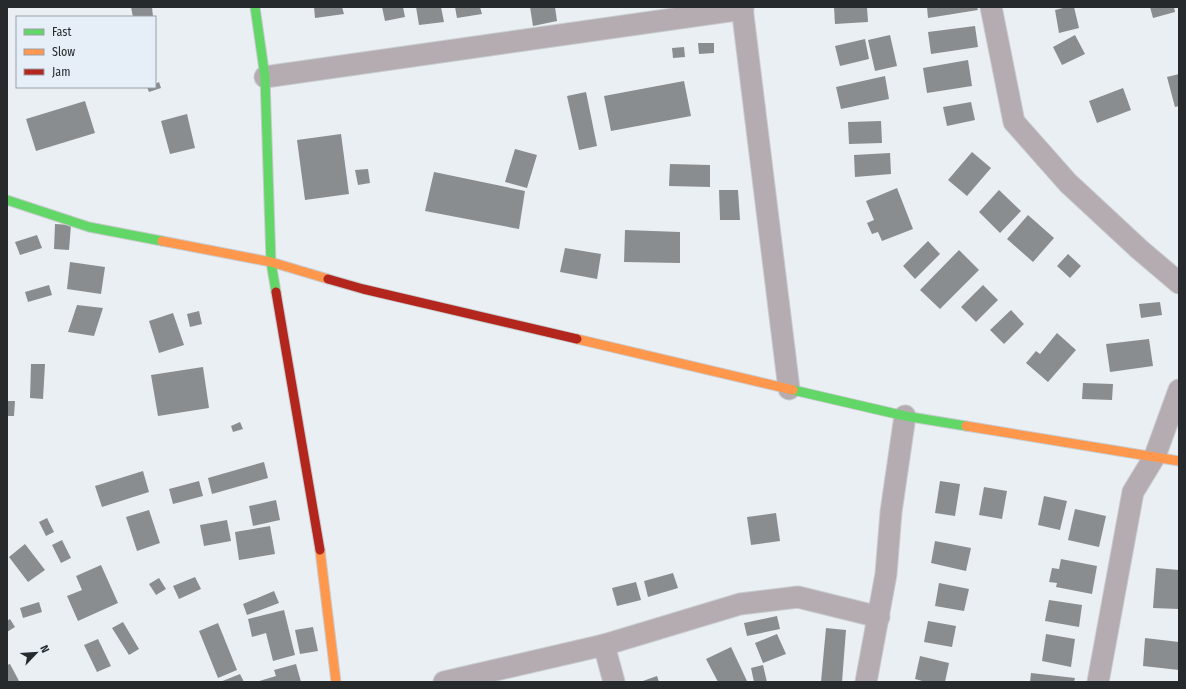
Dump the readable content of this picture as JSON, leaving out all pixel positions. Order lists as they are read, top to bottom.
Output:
{
  "legend": ["Fast", "Slow", "Jam"],
  "north": "top right"
}
